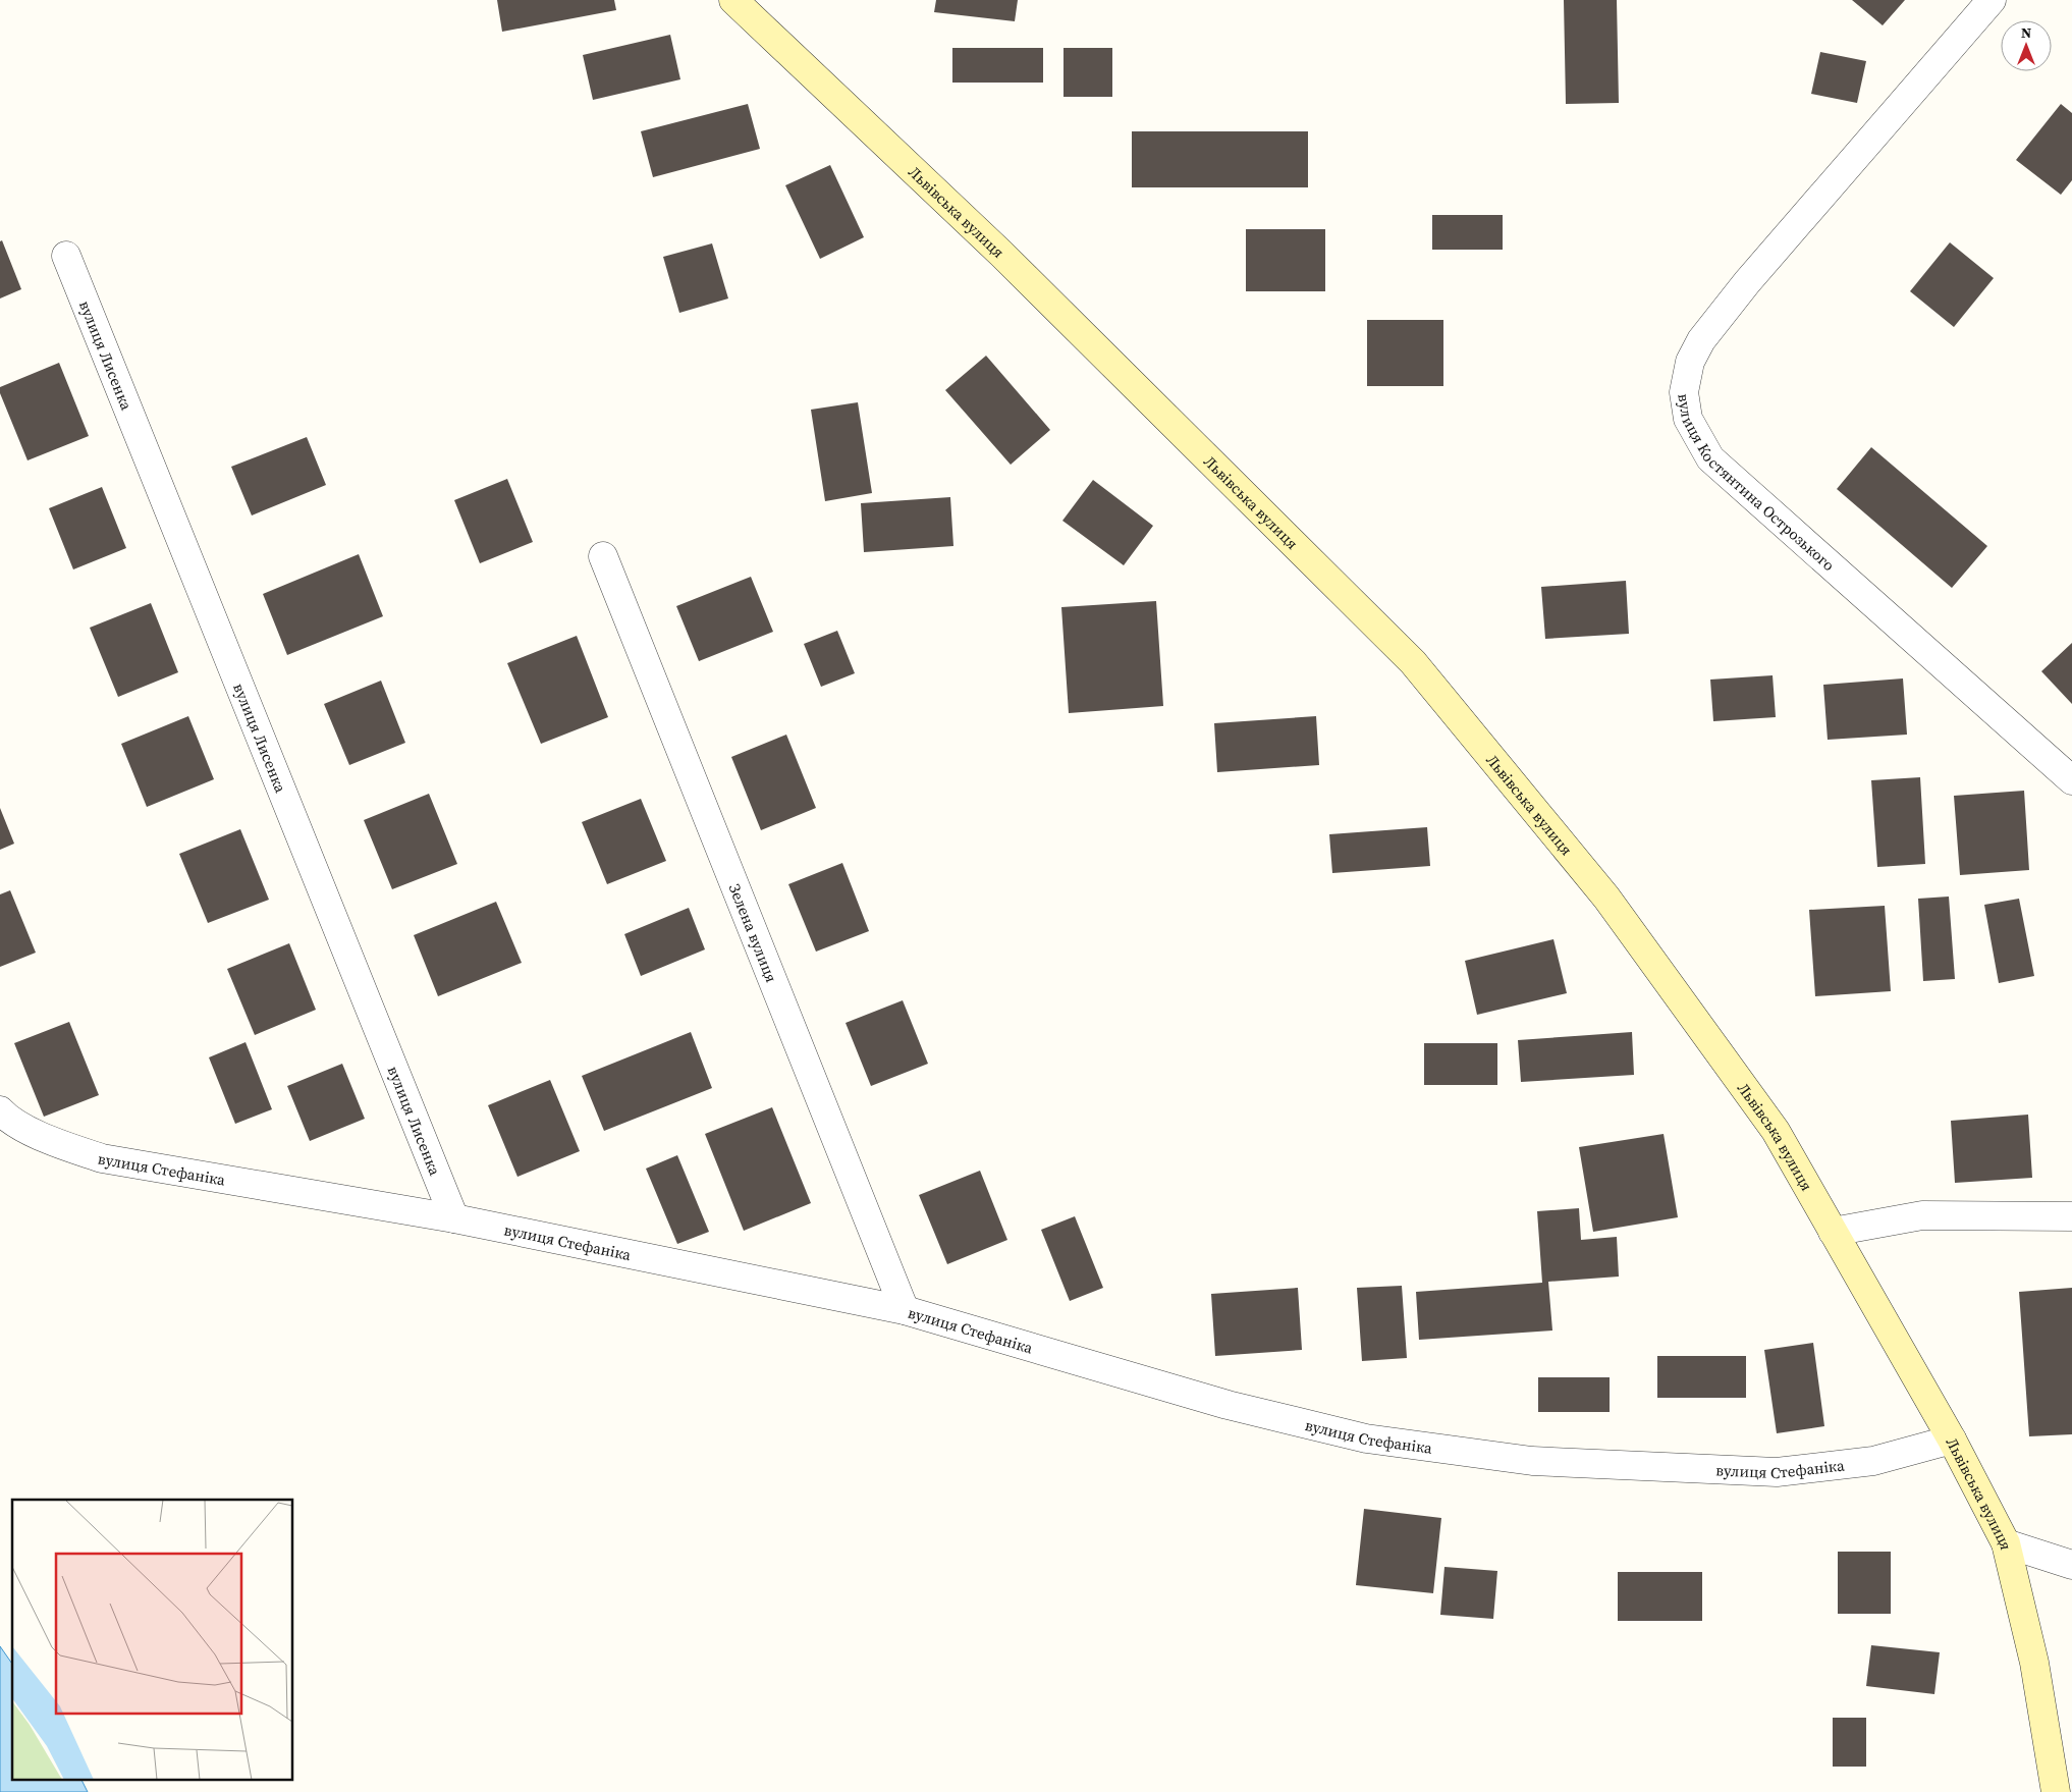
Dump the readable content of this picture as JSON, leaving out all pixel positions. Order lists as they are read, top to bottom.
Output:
{
  "streets": {
    "street": [
      "Львівська вулиця",
      "вулиця Лисенка",
      "вулиця Костянтина Острозького",
      "Зелена вулиця",
      "вулиця Стефаніка"
    ]
  },
  "crossings": [
    ["Львівська вулиця", "вулиця Стефаніка"],
    ["вулиця Лисенка", "вулиця Стефаніка"],
    ["Зелена вулиця", "вулиця Стефаніка"]
  ],
  "north": "top"
}
